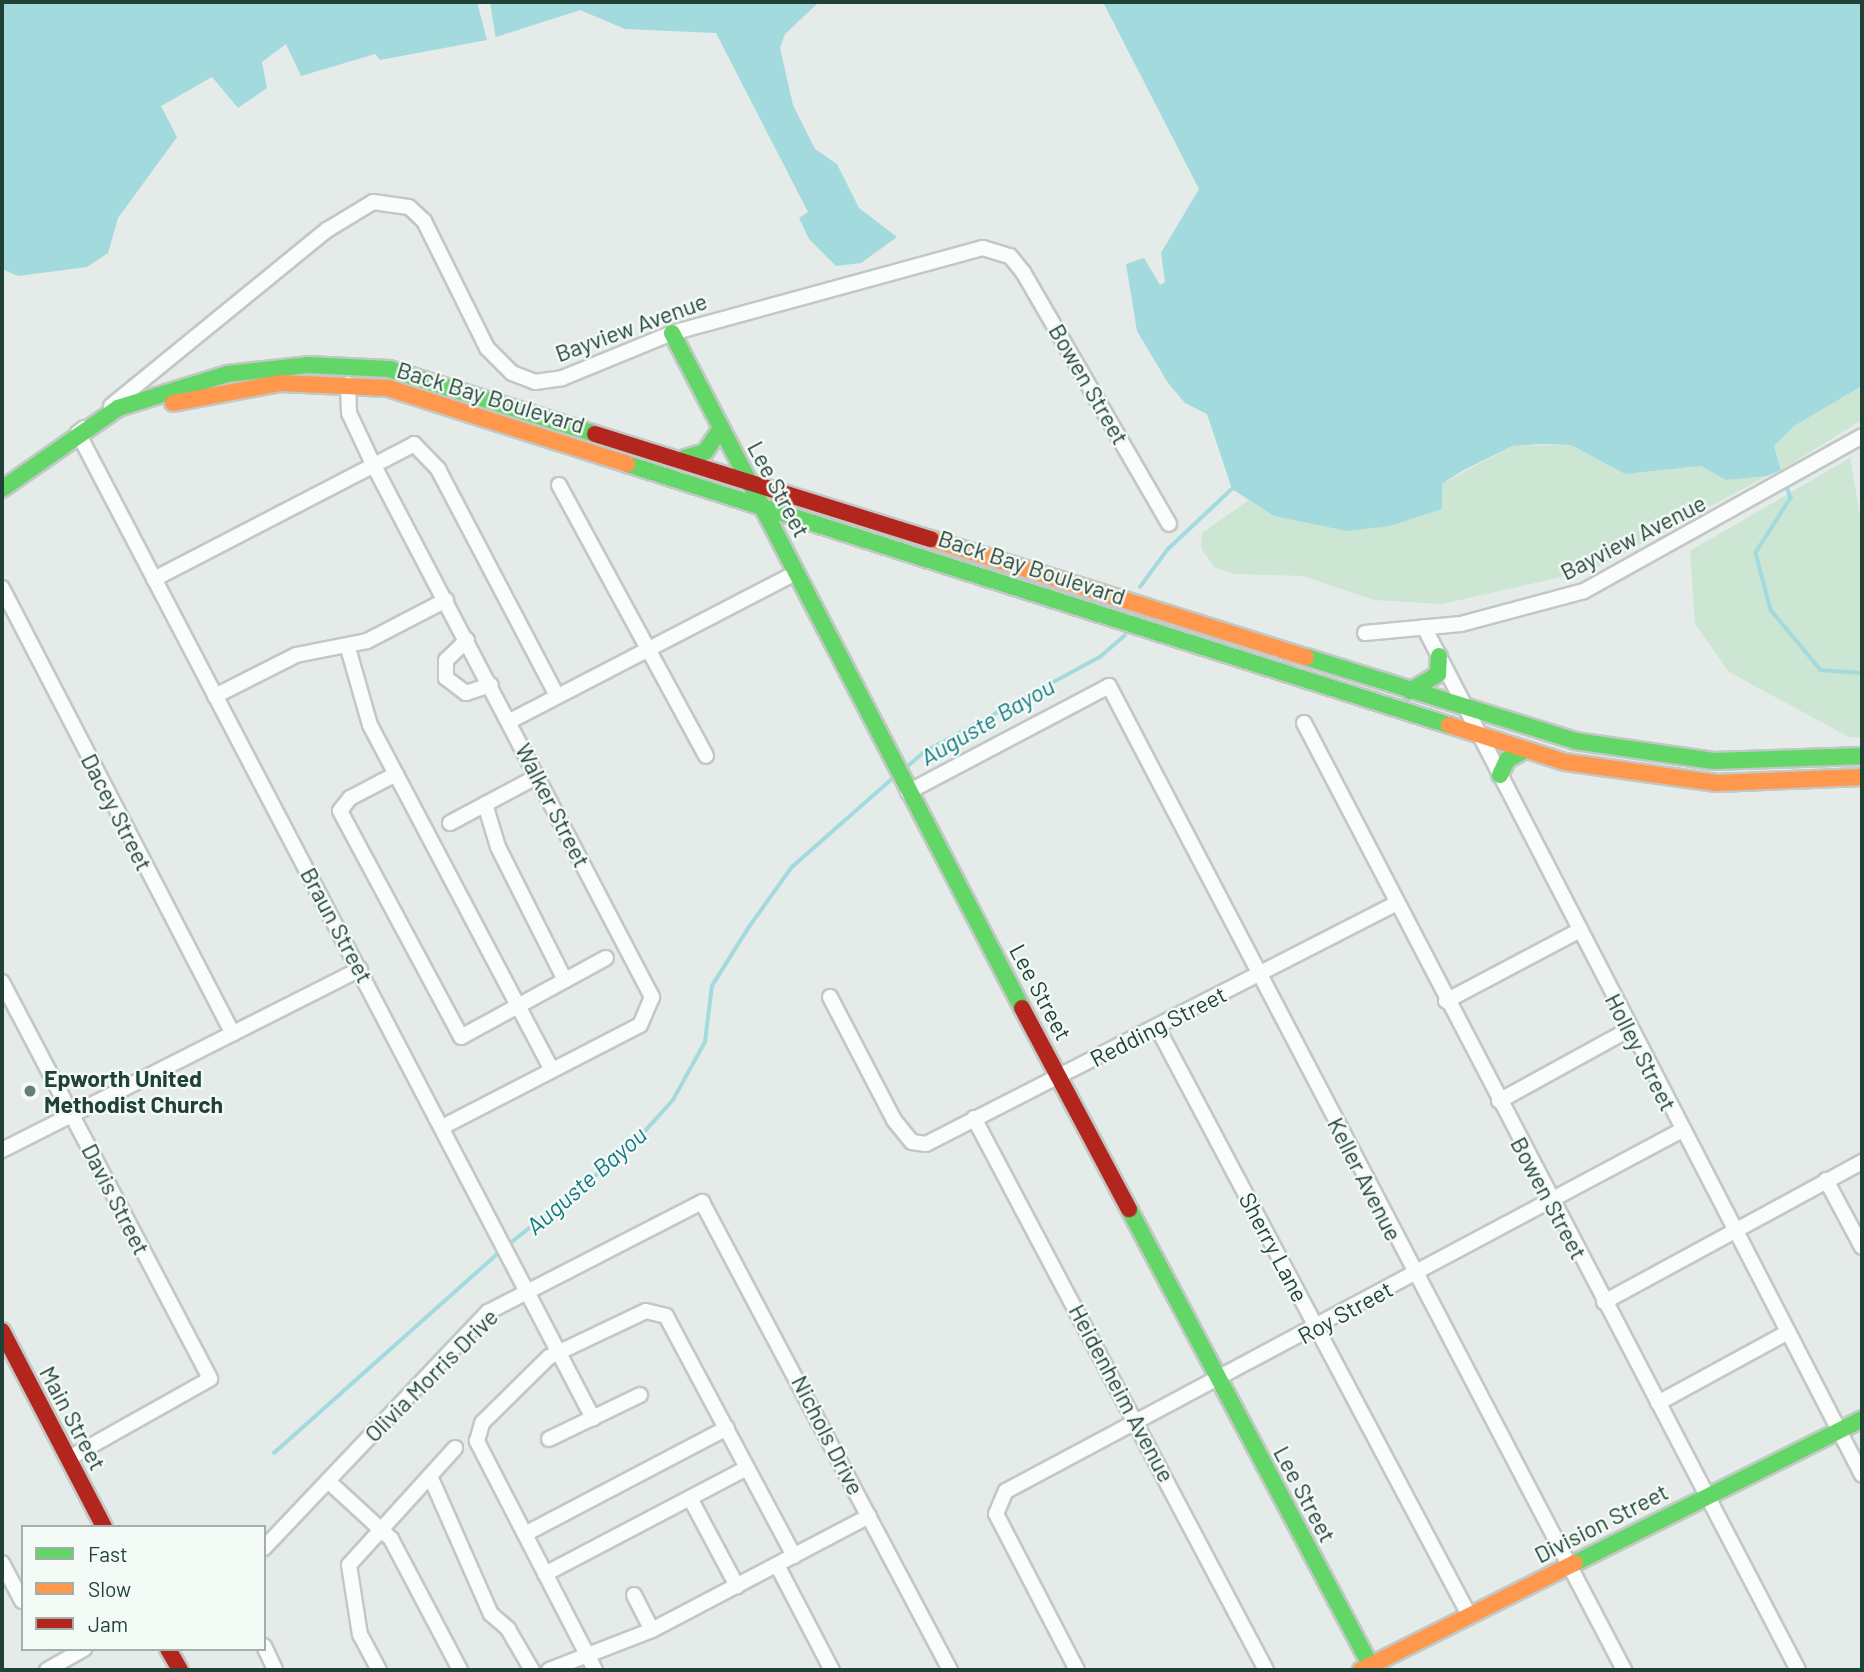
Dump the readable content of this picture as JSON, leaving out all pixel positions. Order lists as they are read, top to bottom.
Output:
{
  "streets": {
    "main road": [
      "Bayview Avenue",
      "Back Bay Boulevard",
      "Lee Street",
      "Main Street",
      "Division Street"
    ],
    "street": [
      "Bowen Street",
      "Walker Street",
      "Dacey Street",
      "Braun Street",
      "Redding Street",
      "Holley Street",
      "Keller Avenue",
      "Davis Street",
      "Sherry Lane",
      "Roy Street",
      "Olivia Morris Drive",
      "Heidenheim Avenue",
      "Nichols Drive"
    ]
  },
  "crossings": [
    ["Bayview Avenue", "Bowen Street"],
    ["Bayview Avenue", "Back Bay Boulevard"],
    ["Bayview Avenue", "Lee Street"],
    ["Bayview Avenue", "Braun Street"],
    ["Bayview Avenue", "Holley Street"],
    ["Bowen Street", "Redding Street"],
    ["Bowen Street", "Roy Street"],
    ["Bowen Street", "Division Street"],
    ["Back Bay Boulevard", "Lee Street"],
    ["Back Bay Boulevard", "Walker Street"],
    ["Back Bay Boulevard", "Braun Street"],
    ["Back Bay Boulevard", "Holley Street"],
    ["Lee Street", "Redding Street"],
    ["Lee Street", "Keller Avenue"],
    ["Lee Street", "Roy Street"],
    ["Lee Street", "Division Street"],
    ["Walker Street", "Braun Street"],
    ["Braun Street", "Olivia Morris Drive"],
    ["Redding Street", "Keller Avenue"],
    ["Redding Street", "Sherry Lane"],
    ["Redding Street", "Heidenheim Avenue"],
    ["Holley Street", "Roy Street"],
    ["Holley Street", "Division Street"],
    ["Keller Avenue", "Roy Street"],
    ["Keller Avenue", "Division Street"],
    ["Davis Street", "Main Street"],
    ["Sherry Lane", "Roy Street"],
    ["Sherry Lane", "Division Street"],
    ["Roy Street", "Heidenheim Avenue"],
    ["Olivia Morris Drive", "Nichols Drive"]
  ],
  "water": ["Auguste Bayou"],
  "places": ["Epworth United Methodist Church"],
  "legend": ["Fast", "Slow", "Jam"]
}
